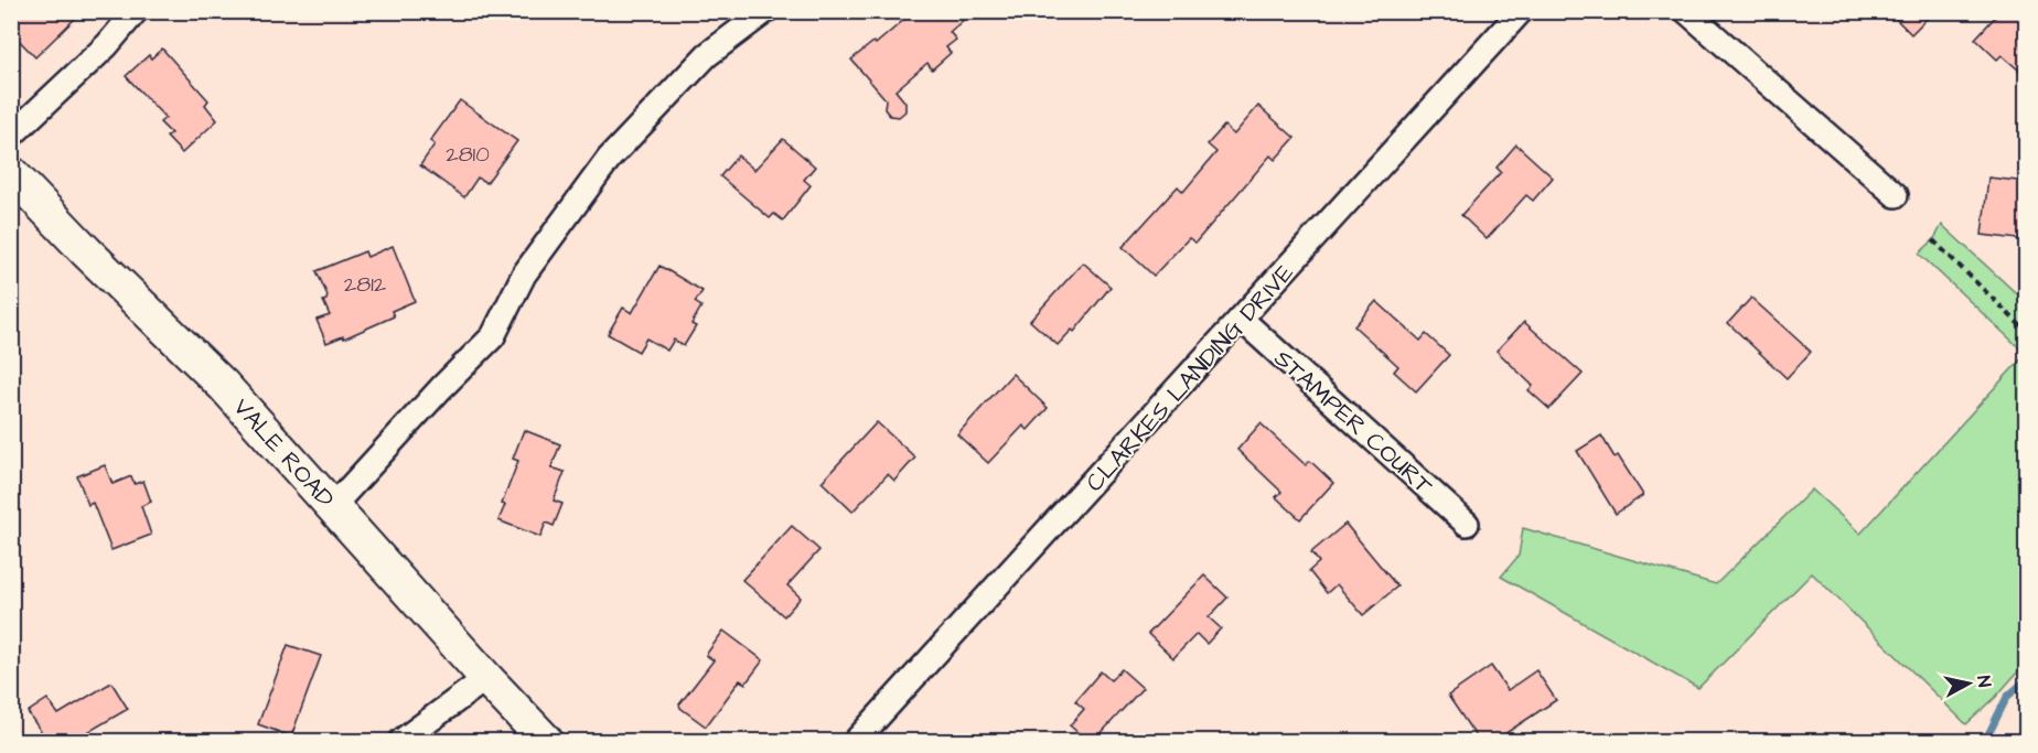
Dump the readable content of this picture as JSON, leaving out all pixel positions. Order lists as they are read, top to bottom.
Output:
{
  "streets": {
    "main road": ["VALE ROAD"],
    "street": ["CLARKES LANDING DRIVE", "STAMPER COURT"]
  },
  "crossings": [
    ["CLARKES LANDING DRIVE", "STAMPER COURT"]
  ],
  "house_numbers": ["2810", "2812"],
  "north": "right"
}
